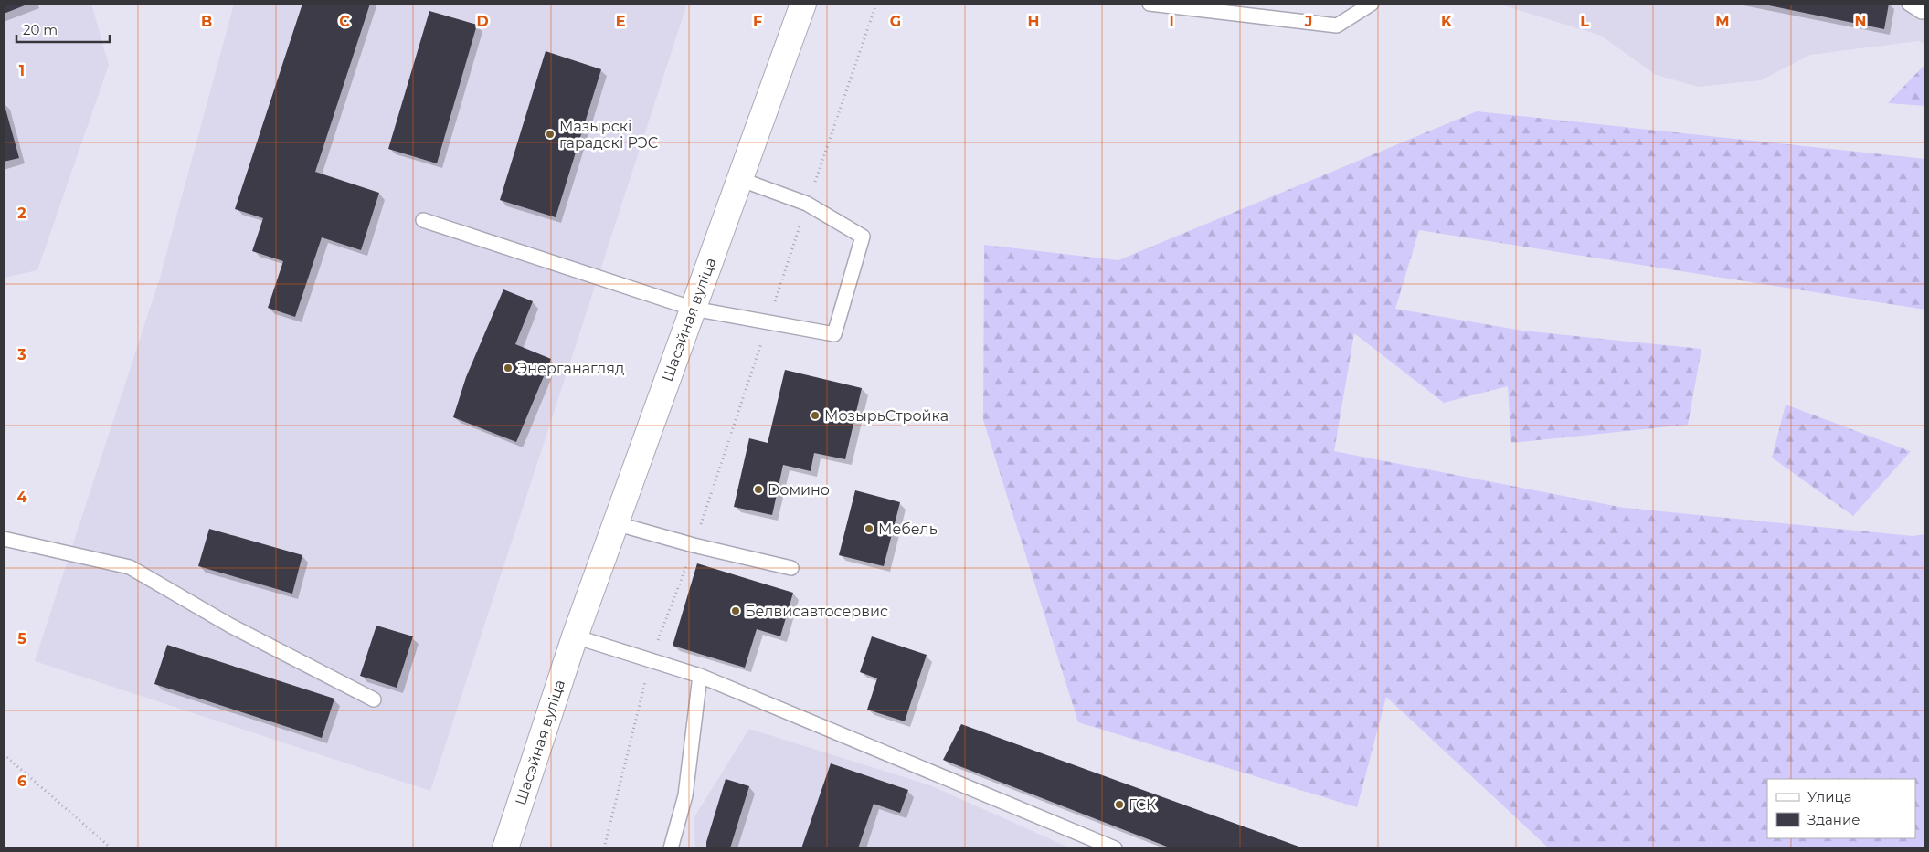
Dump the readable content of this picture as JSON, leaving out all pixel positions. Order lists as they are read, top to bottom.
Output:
{
  "streets": {
    "main road": ["Шасэйная вуліца"]
  },
  "places": [
    "Мазырскі гарадскі РЭС",
    "Энерганагляд",
    "МозырьСтройка",
    "Dомино",
    "Мебель",
    "Белвисавтосервис",
    "ГСК"
  ],
  "legend": ["Улица", "Здание"],
  "scale_bar": "20 m",
  "grid": {
    "columns": [
      "B",
      "C",
      "D",
      "E",
      "F",
      "G",
      "H",
      "I",
      "J",
      "K",
      "L",
      "M",
      "N"
    ],
    "rows": [
      "1",
      "2",
      "3",
      "4",
      "5",
      "6"
    ]
  }
}
